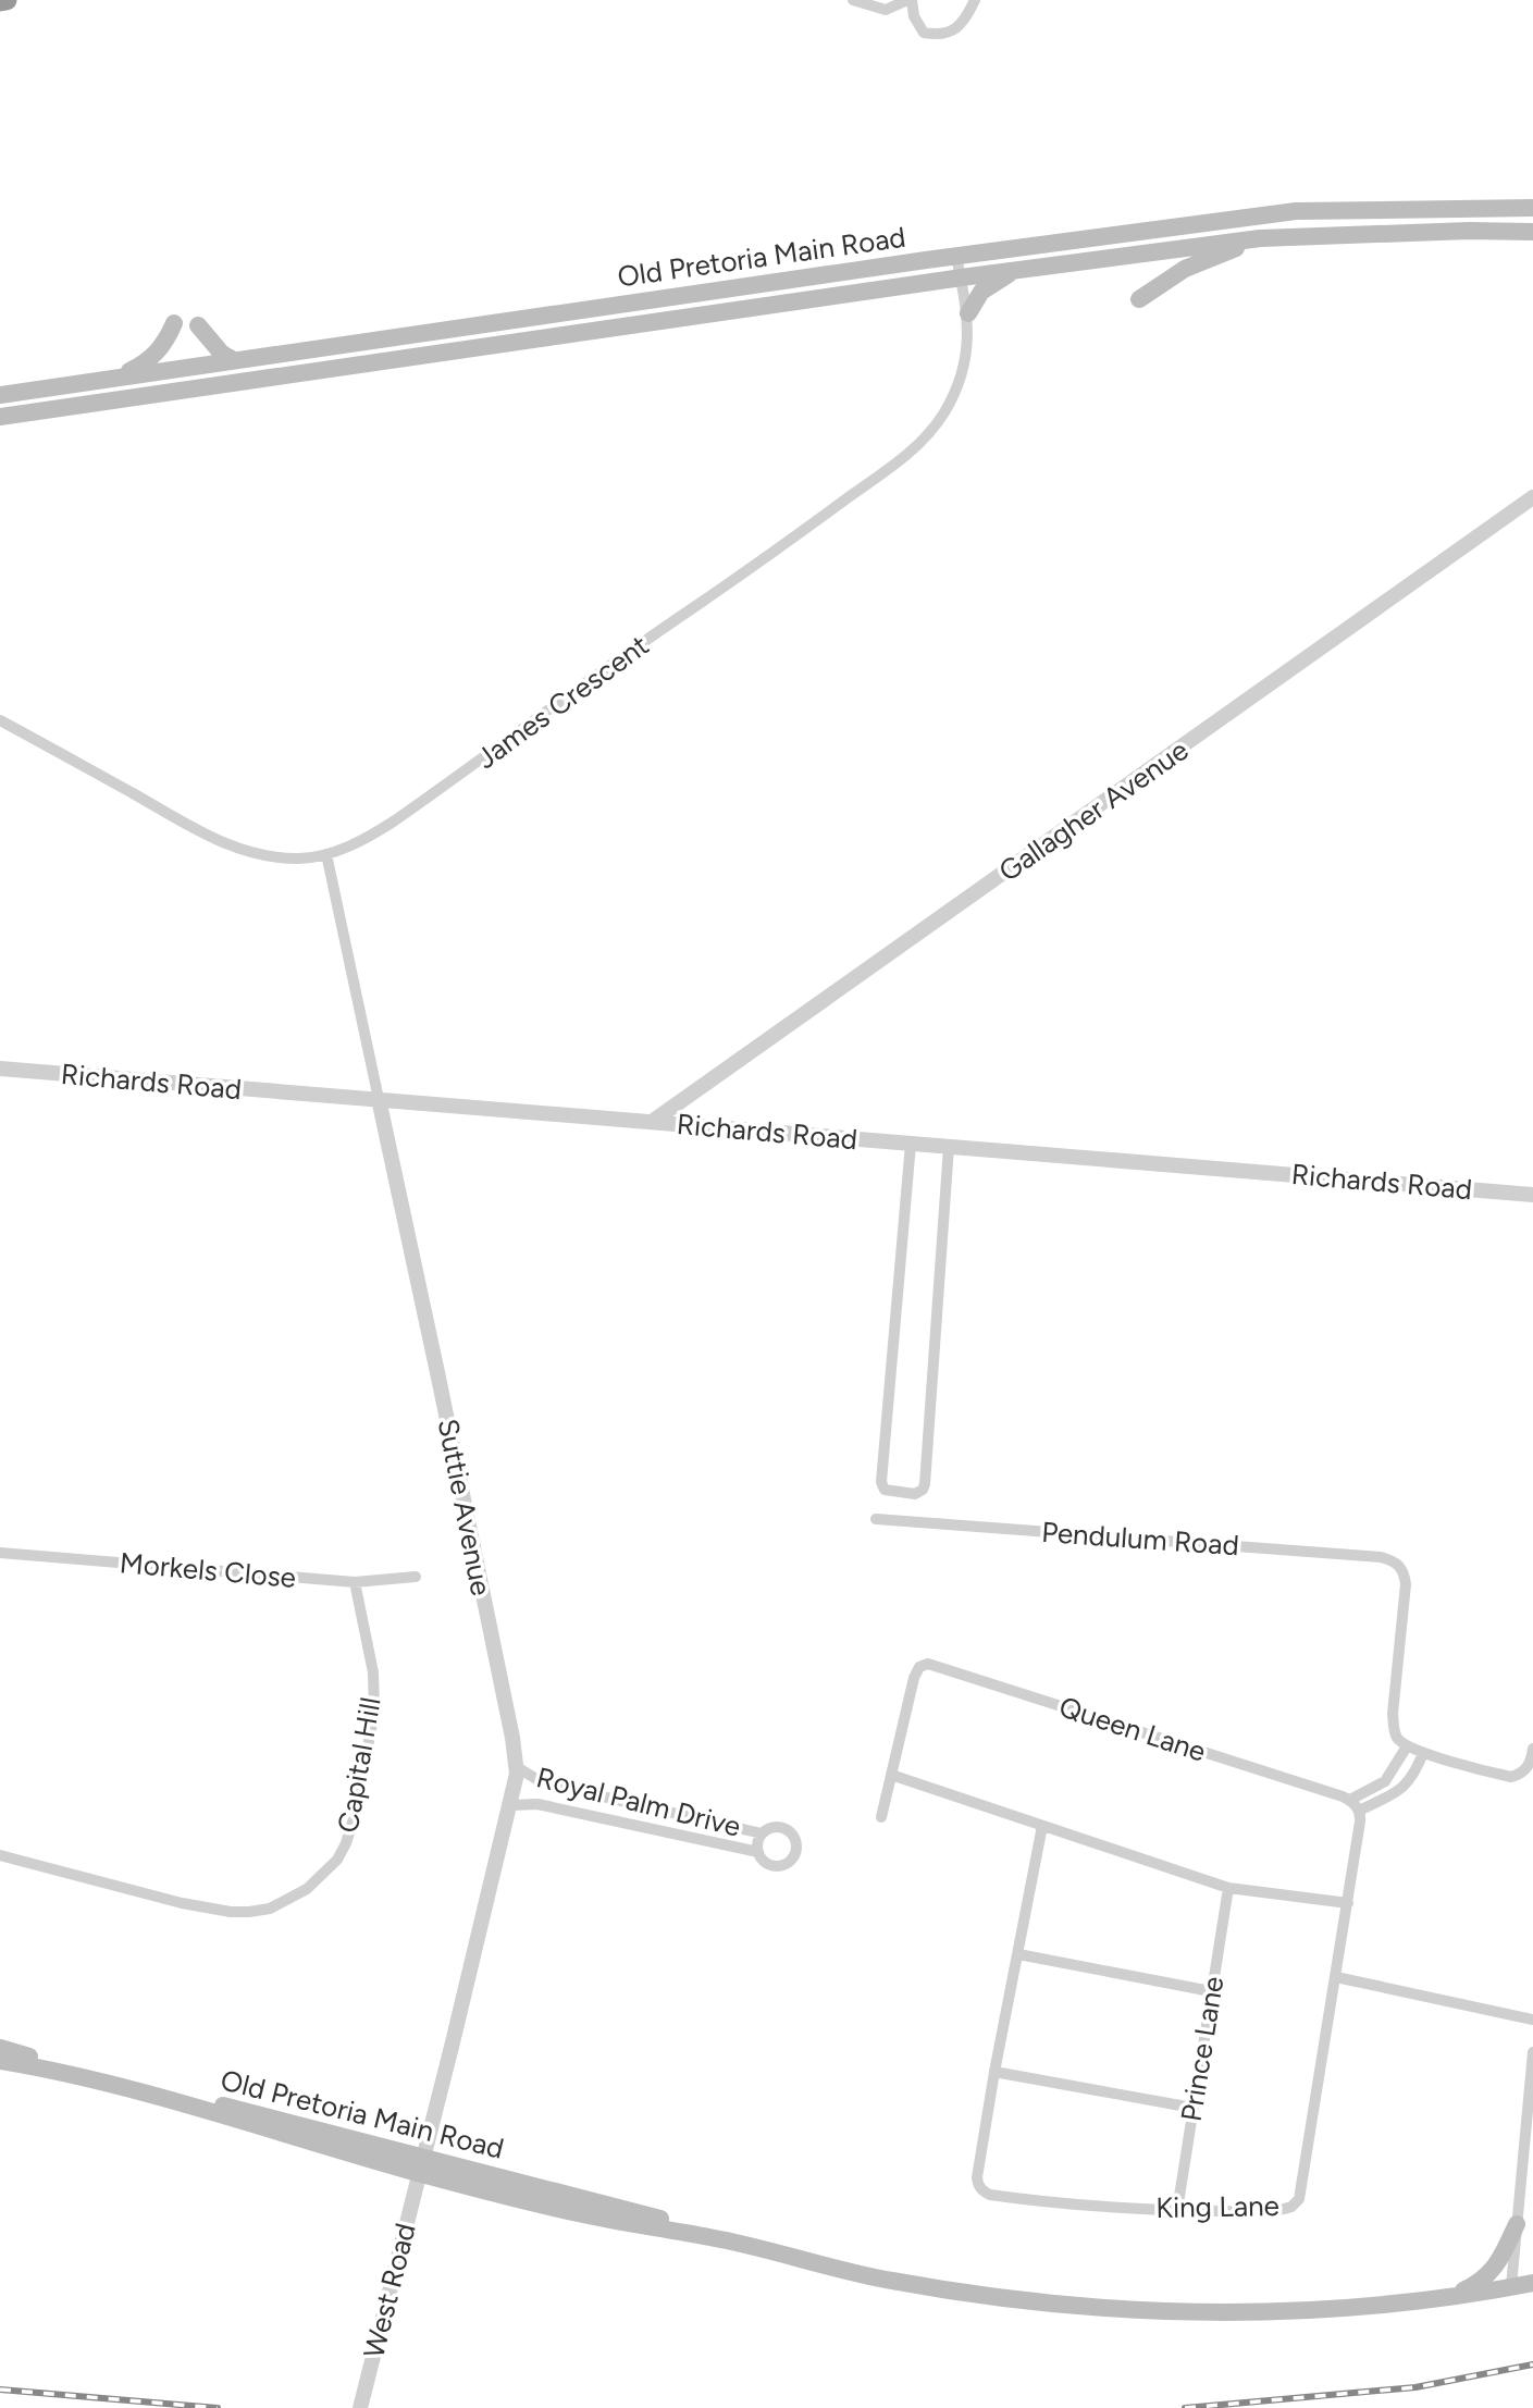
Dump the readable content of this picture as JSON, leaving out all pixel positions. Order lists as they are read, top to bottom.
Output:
{
  "streets": {
    "main road": ["Old Pretoria Main Road"],
    "street": [
      "James Crescent",
      "Gallagher Avenue",
      "Richards Road",
      "Suttie Avenue",
      "Pendulum Road",
      "Morkels Close",
      "Queen Lane",
      "Capital Hill",
      "Royal Palm Drive",
      "Prince Lane",
      "King Lane",
      "West Road"
    ]
  },
  "crossings": [
    ["Old Pretoria Main Road", "James Crescent"],
    ["Old Pretoria Main Road", "Suttie Avenue"],
    ["Old Pretoria Main Road", "West Road"],
    ["James Crescent", "Suttie Avenue"],
    ["Gallagher Avenue", "Richards Road"],
    ["Richards Road", "Suttie Avenue"],
    ["Suttie Avenue", "Royal Palm Drive"],
    ["Suttie Avenue", "West Road"],
    ["Morkels Close", "Capital Hill"],
    ["Prince Lane", "King Lane"]
  ]
}
